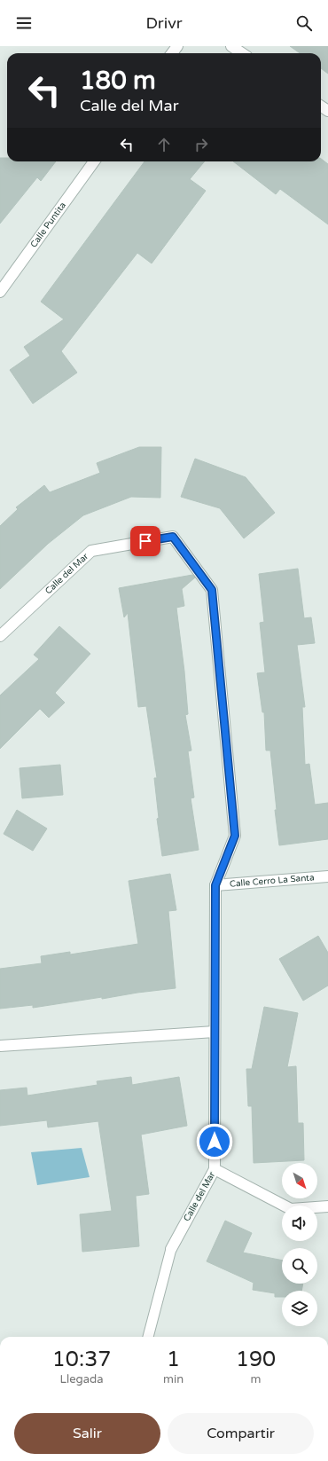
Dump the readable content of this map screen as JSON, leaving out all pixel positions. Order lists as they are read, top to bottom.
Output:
{
  "streets": {
    "street": ["Calle Puntita", "Calle del Mar", "Calle Cerro La Santa"]
  },
  "crossings": [
    ["Calle del Mar", "Calle Cerro La Santa"]
  ],
  "north": "bottom right",
  "page": {
    "header": "Drivr",
    "turn": ["180 m", "Calle del Mar"],
    "eta": [
      "10:37",
      "Llegada",
      "1",
      "min",
      "190",
      "m"
    ],
    "buttons": ["Salir", "Compartir"]
  }
}
